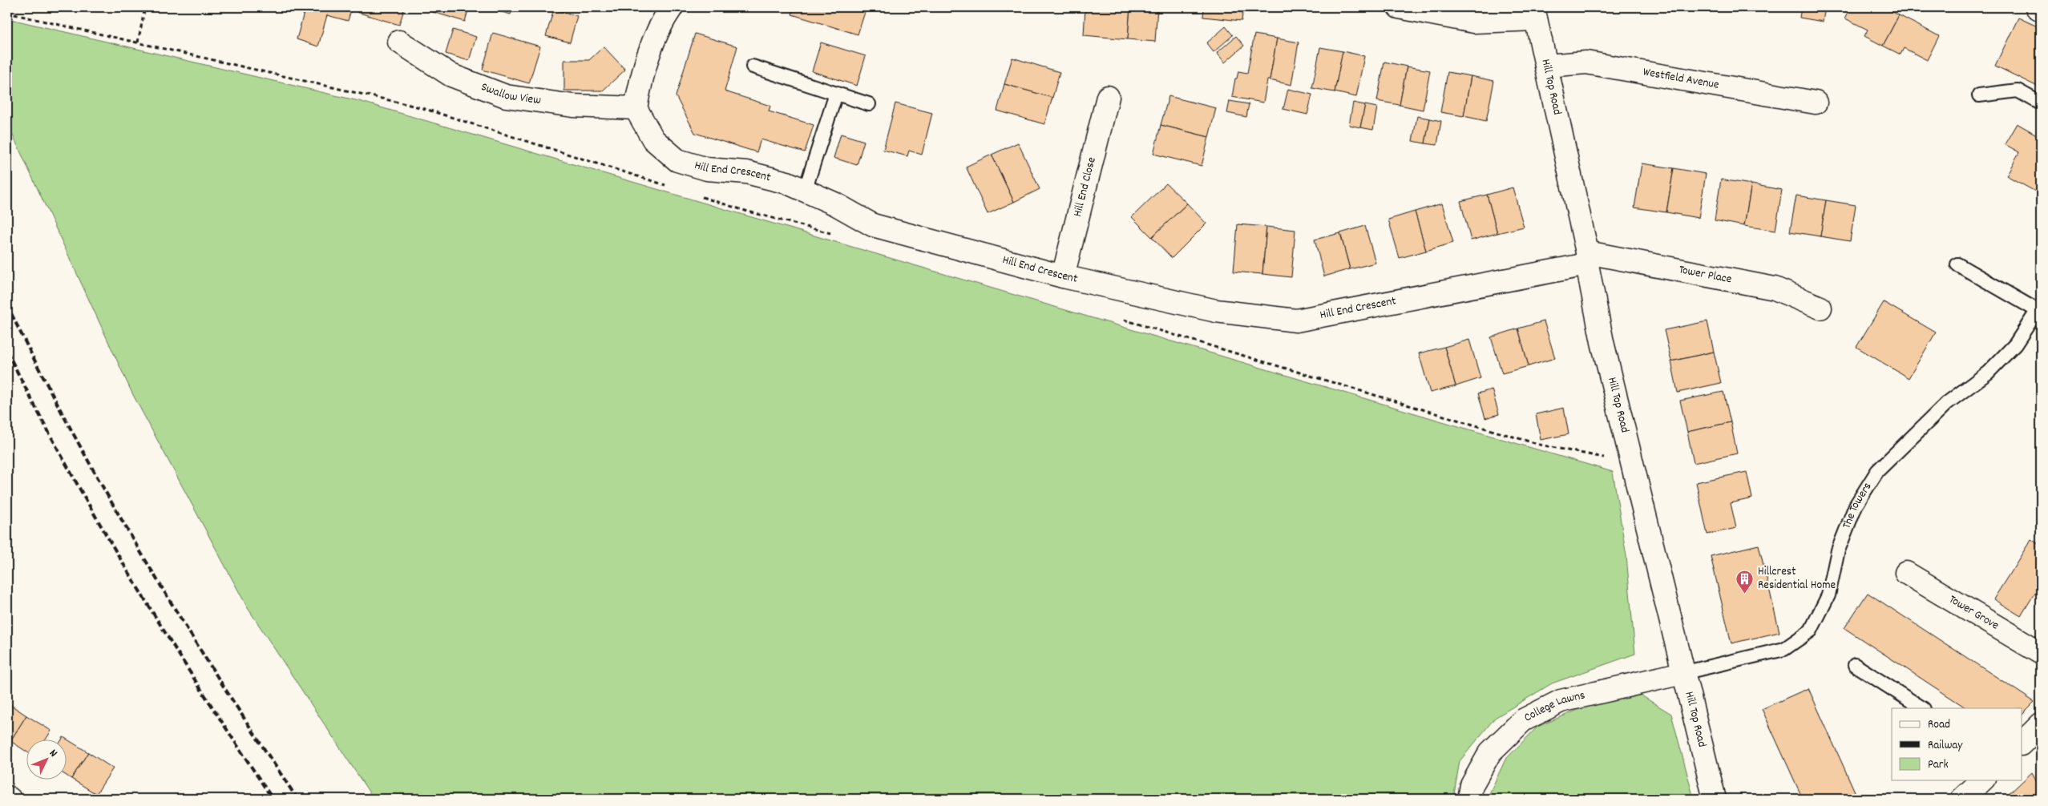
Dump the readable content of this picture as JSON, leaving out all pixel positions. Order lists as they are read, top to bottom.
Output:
{
  "streets": {
    "street": [
      "Westfield Avenue",
      "Hill Top Road",
      "Swallow View",
      "Hill End Crescent",
      "Hill End Close",
      "Tower Place",
      "Tower Grove",
      "College Lawns"
    ],
    "lane": ["The Towers"]
  },
  "crossings": [
    ["Westfield Avenue", "Hill Top Road"],
    ["Hill Top Road", "Hill End Crescent"],
    ["Hill Top Road", "Tower Place"],
    ["Hill Top Road", "The Towers"],
    ["Hill Top Road", "College Lawns"],
    ["Swallow View", "Hill End Crescent"],
    ["Hill End Crescent", "Hill End Close"],
    ["Hill End Crescent", "Tower Place"],
    ["The Towers", "College Lawns"]
  ],
  "places": {
    "building": ["Hillcrest Residential Home"]
  },
  "legend": ["Road", "Railway", "Park"],
  "north": "top right"
}
